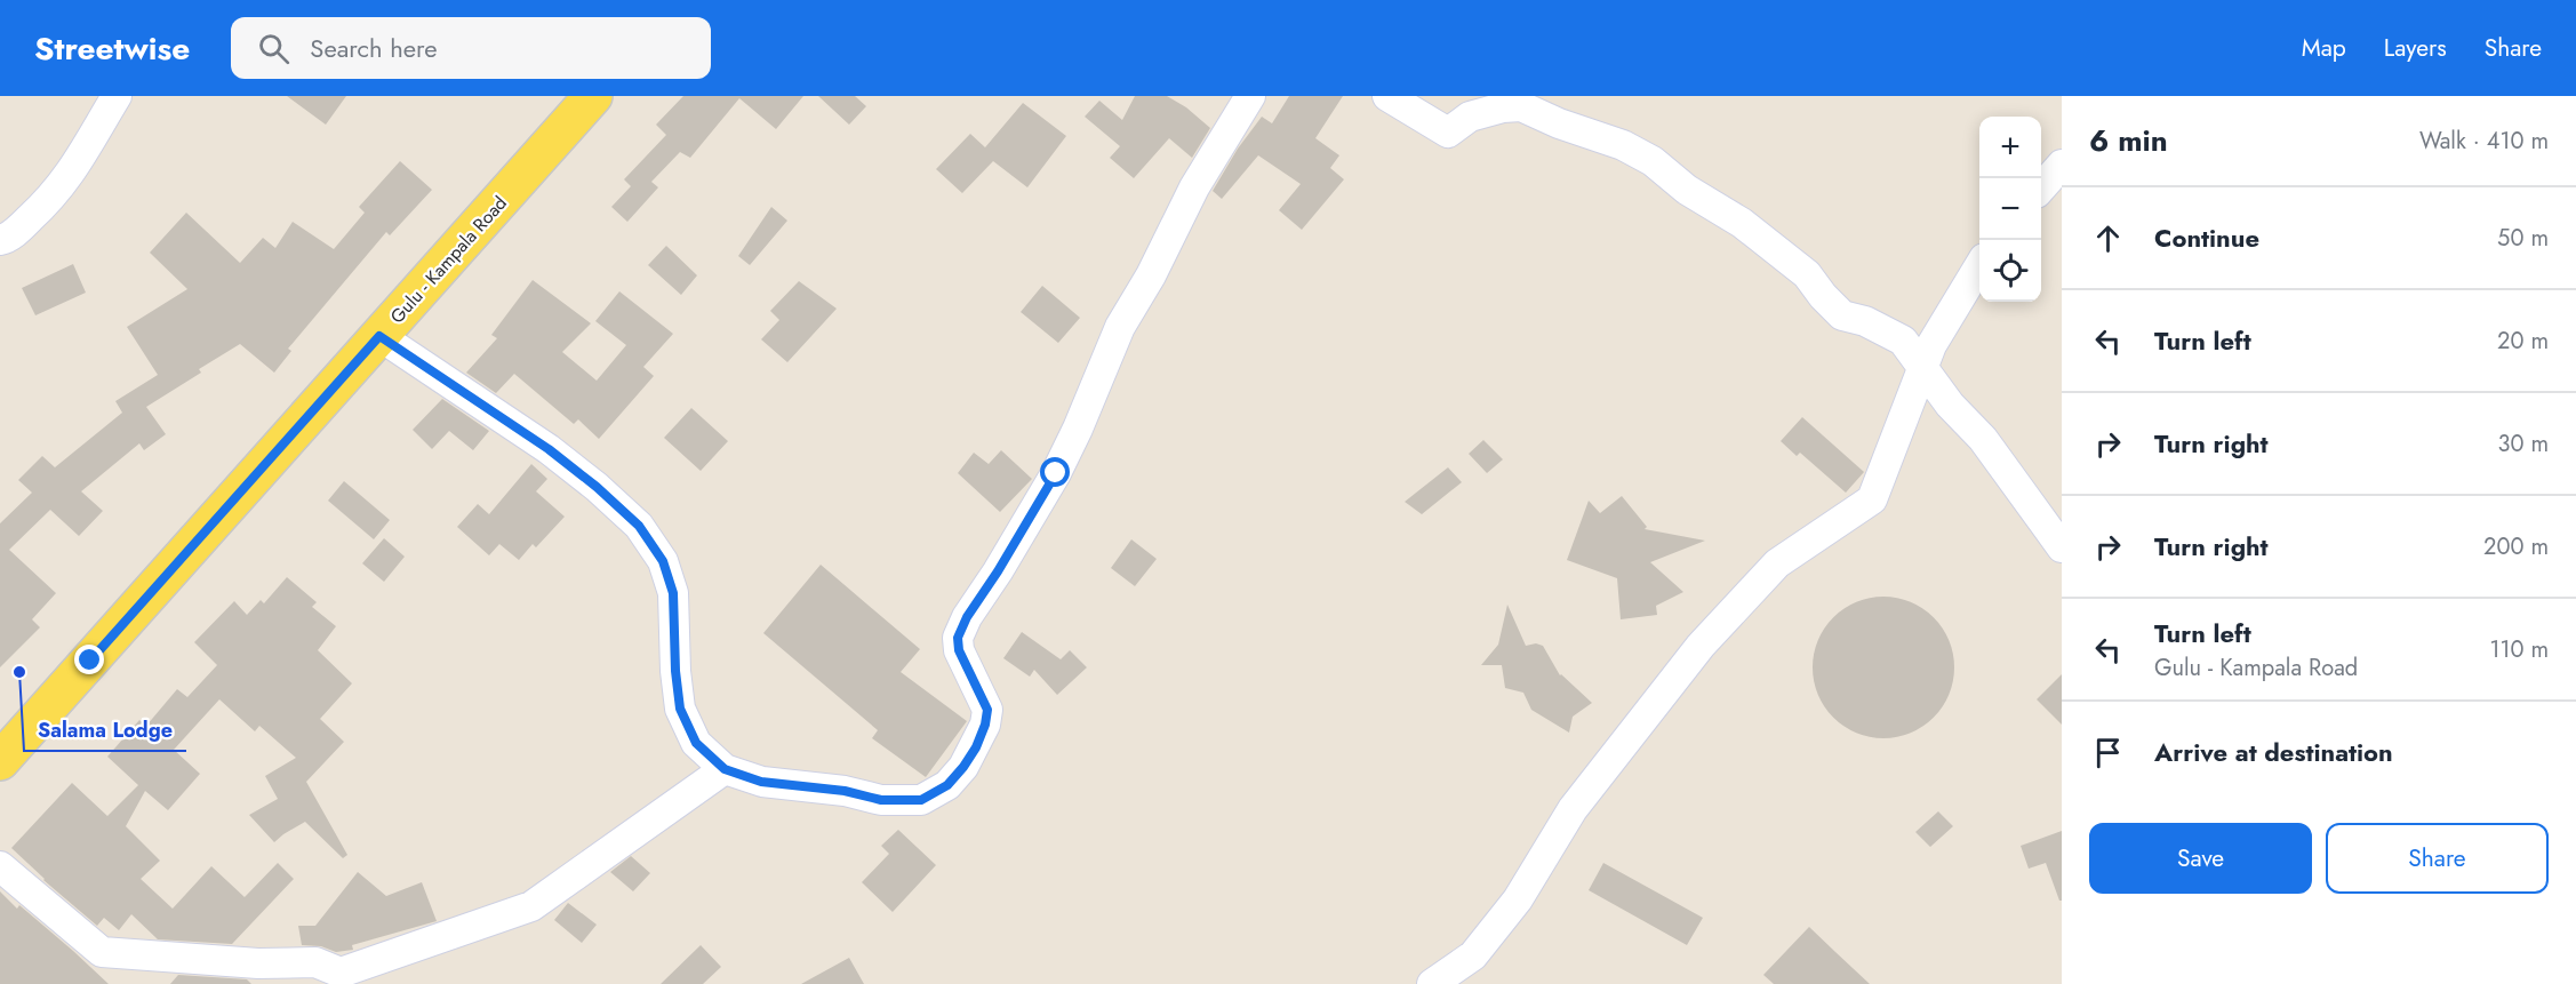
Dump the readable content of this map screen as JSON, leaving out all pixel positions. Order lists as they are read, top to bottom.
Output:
{
  "streets": {
    "main road": ["Gulu - Kampala Road"]
  },
  "places": ["Salama Lodge"],
  "page": {
    "header": "Streetwise",
    "search": "Search here",
    "nav": ["Map", "Layers", "Share"],
    "heading": ["6 min", "Walk · 410 m"],
    "map_buttons": ["+", "−"],
    "list": [
      ["Continue", "50 m"],
      ["Turn left", "20 m"],
      ["Turn right", "30 m"],
      ["Turn right", "200 m"],
      ["Turn left", "Gulu - Kampala Road", "110 m"],
      "Arrive at destination"
    ],
    "buttons": ["Save", "Share"]
  }
}
